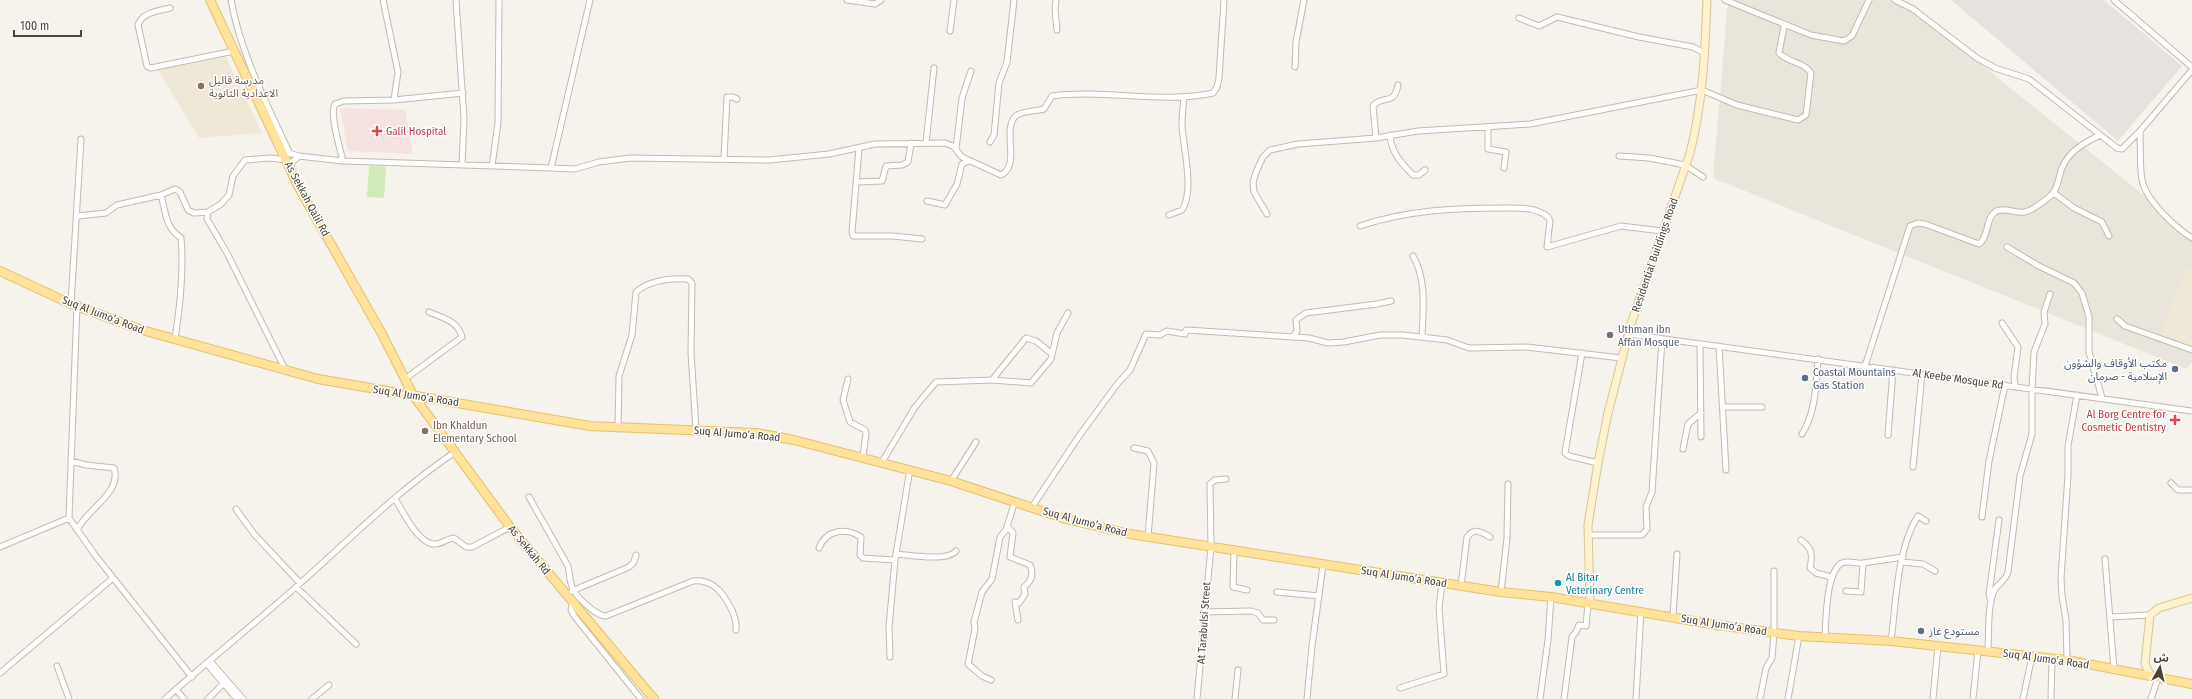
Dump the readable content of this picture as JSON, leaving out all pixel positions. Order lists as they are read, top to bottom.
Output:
{
  "streets": {
    "main road": [
      "As Sekkah Qalil Rd",
      "Residential Buildings Road",
      "Suq Al Jumo’a Road",
      "As Sekkah Rd"
    ],
    "street": ["Al Keebe Mosque Rd", "At Tarabulsi Street"]
  },
  "crossings": [
    ["As Sekkah Qalil Rd", "Suq Al Jumo’a Road"],
    ["As Sekkah Qalil Rd", "As Sekkah Rd"],
    ["Residential Buildings Road", "Suq Al Jumo’a Road"],
    ["Residential Buildings Road", "Al Keebe Mosque Rd"],
    ["Suq Al Jumo’a Road", "As Sekkah Rd"],
    ["Suq Al Jumo’a Road", "At Tarabulsi Street"]
  ],
  "places": {
    "other": [
      "مدرسة قاليل الاعدادية الثانوية",
      "Uthman ibn Affan Mosque",
      "مكتب الأوقاف والشؤون الإسلامية - صرمان",
      "Coastal Mountains Gas Station",
      "Ibn Khaldun Elementary School",
      "Al Bitar Veterinary Centre",
      "مستودع غاز"
    ],
    "health": ["Galil Hospital", "Al Borg Centre for Cosmetic Dentistry"]
  },
  "scale_bar": "100 m",
  "north": "top"
}
